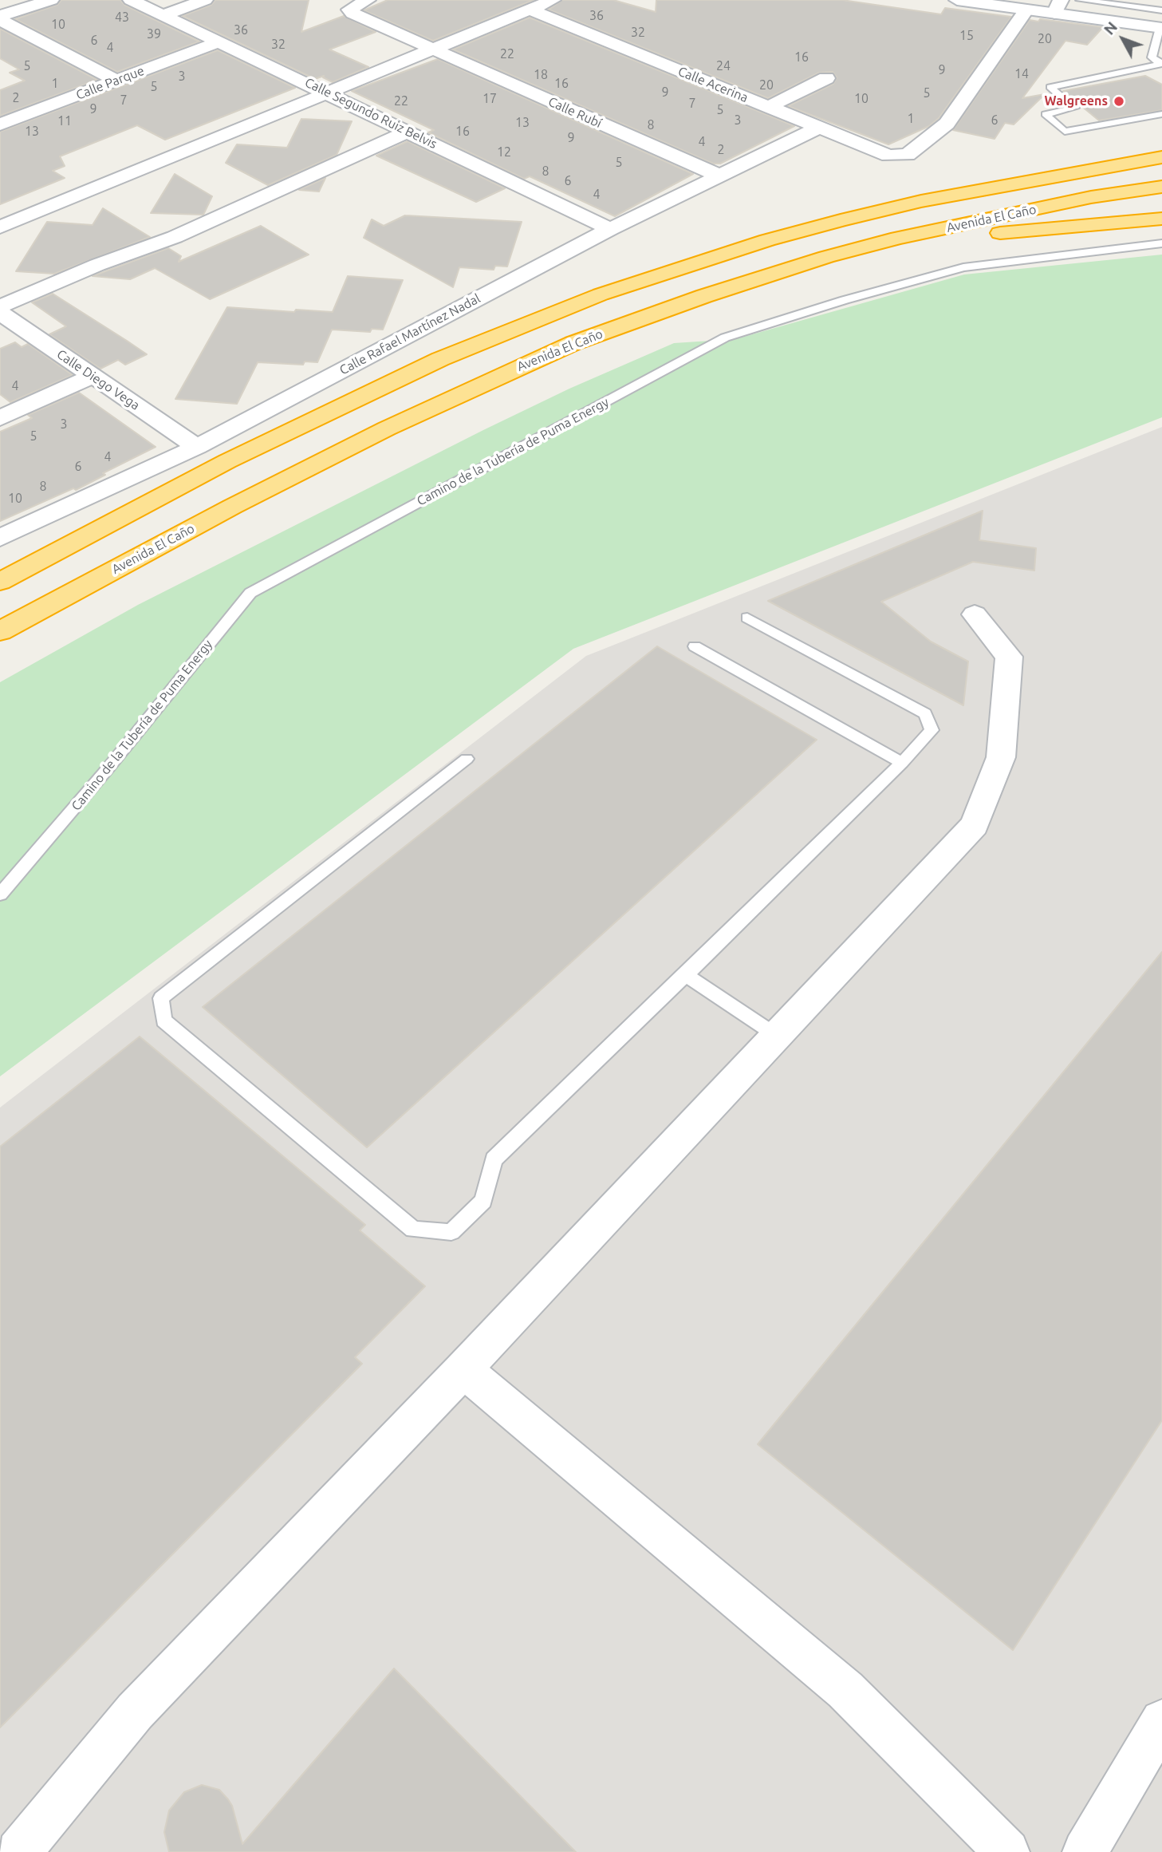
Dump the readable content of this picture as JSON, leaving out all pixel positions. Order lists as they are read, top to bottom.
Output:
{
  "streets": {
    "highway": ["Avenida El Caño"],
    "street": [
      "Calle Parque",
      "Calle Acerina",
      "Calle Rubí",
      "Calle Segundo Ruiz Belvis",
      "Calle Rafael Martínez Nadal",
      "Calle Diego Vega"
    ],
    "lane": ["Camino de la Tubería de Puma Energy"]
  },
  "crossings": [
    ["Calle Parque", "Calle Segundo Ruiz Belvis"],
    ["Calle Acerina", "Calle Rafael Martínez Nadal"],
    ["Calle Rubí", "Calle Rafael Martínez Nadal"],
    ["Calle Segundo Ruiz Belvis", "Calle Rafael Martínez Nadal"],
    ["Calle Rafael Martínez Nadal", "Calle Diego Vega"]
  ],
  "places": ["Walgreens"],
  "house_numbers": [
    "36",
    "43",
    "10",
    "36",
    "32",
    "39",
    "15",
    "20",
    "6",
    "32",
    "4",
    "22",
    "16",
    "5",
    "24",
    "9",
    "14",
    "18",
    "3",
    "1",
    "16",
    "20",
    "5",
    "9",
    "5",
    "2",
    "17",
    "10",
    "7",
    "22",
    "7",
    "9",
    "5",
    "1",
    "3",
    "6",
    "11",
    "13",
    "8",
    "13",
    "16",
    "9",
    "4",
    "2",
    "12",
    "5",
    "8",
    "6",
    "4",
    "4",
    "3",
    "5",
    "4",
    "6",
    "8",
    "10"
  ],
  "north": "top left"
}
